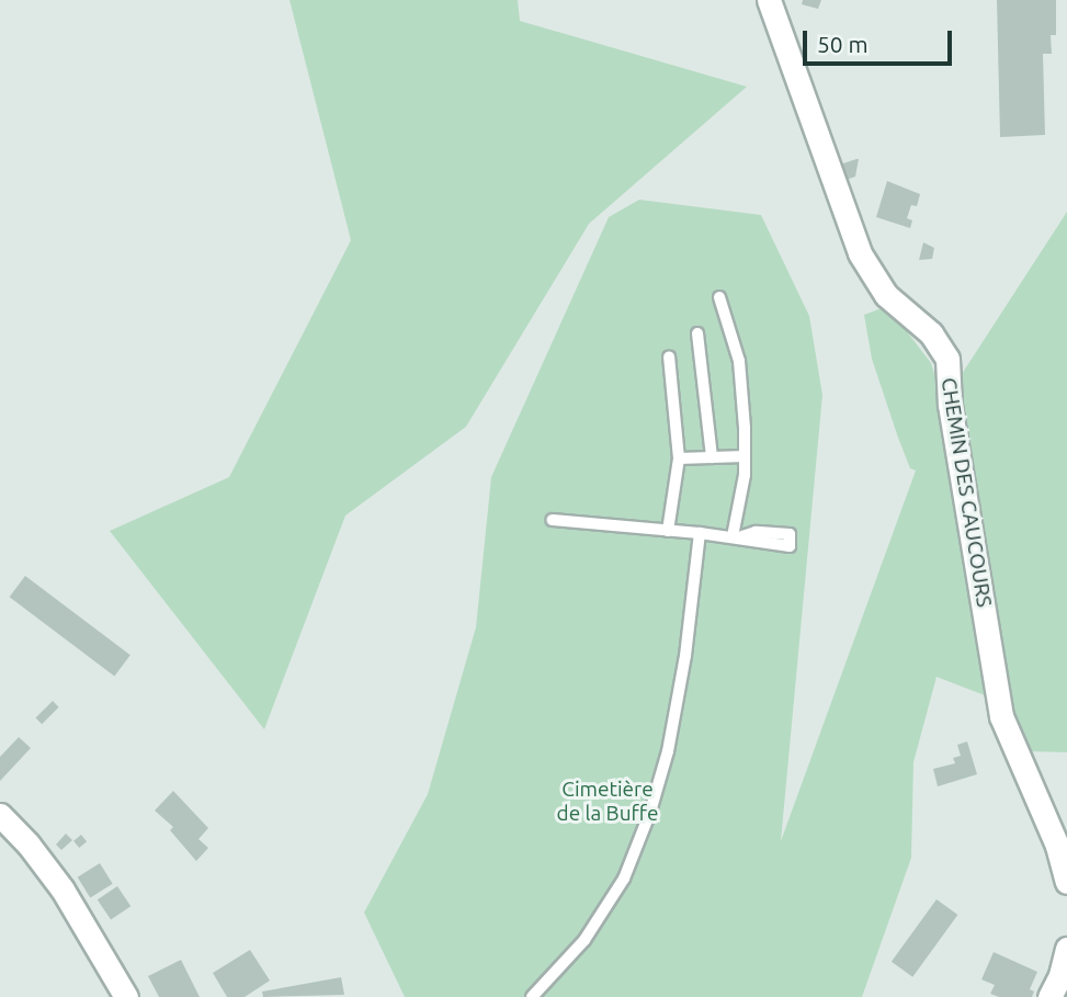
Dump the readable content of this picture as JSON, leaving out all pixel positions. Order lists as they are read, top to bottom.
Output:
{
  "streets": {
    "street": ["CHEMIN DES CAUCOURS"]
  },
  "parks": ["Cimetière de la Buffe"],
  "scale_bar": "50 m"
}
